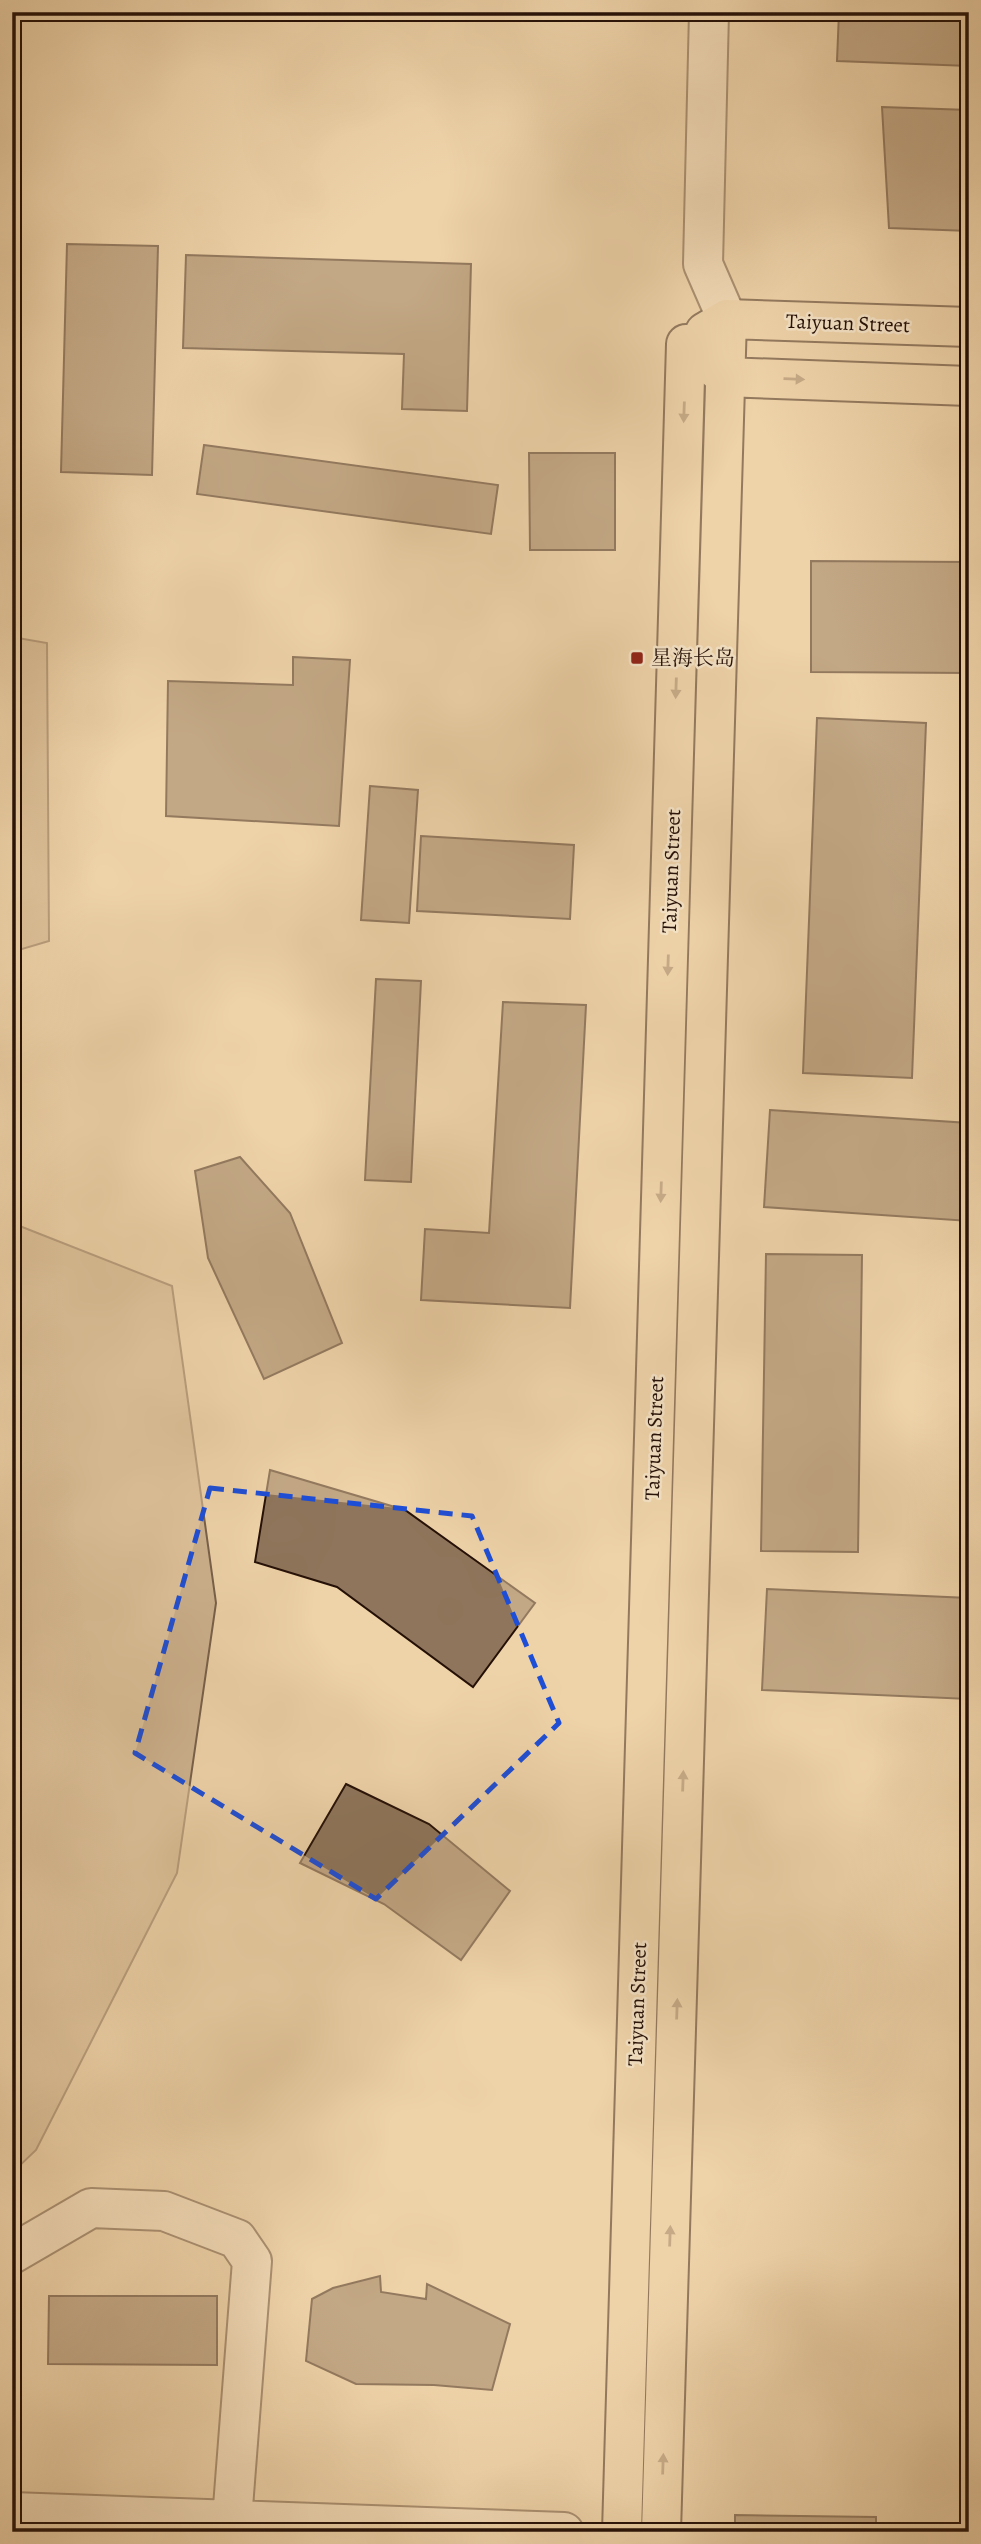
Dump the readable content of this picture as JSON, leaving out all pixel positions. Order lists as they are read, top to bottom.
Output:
{
  "streets": {
    "main road": ["Taiyuan Street"]
  },
  "places": {
    "transit": ["星海长岛"]
  }
}
